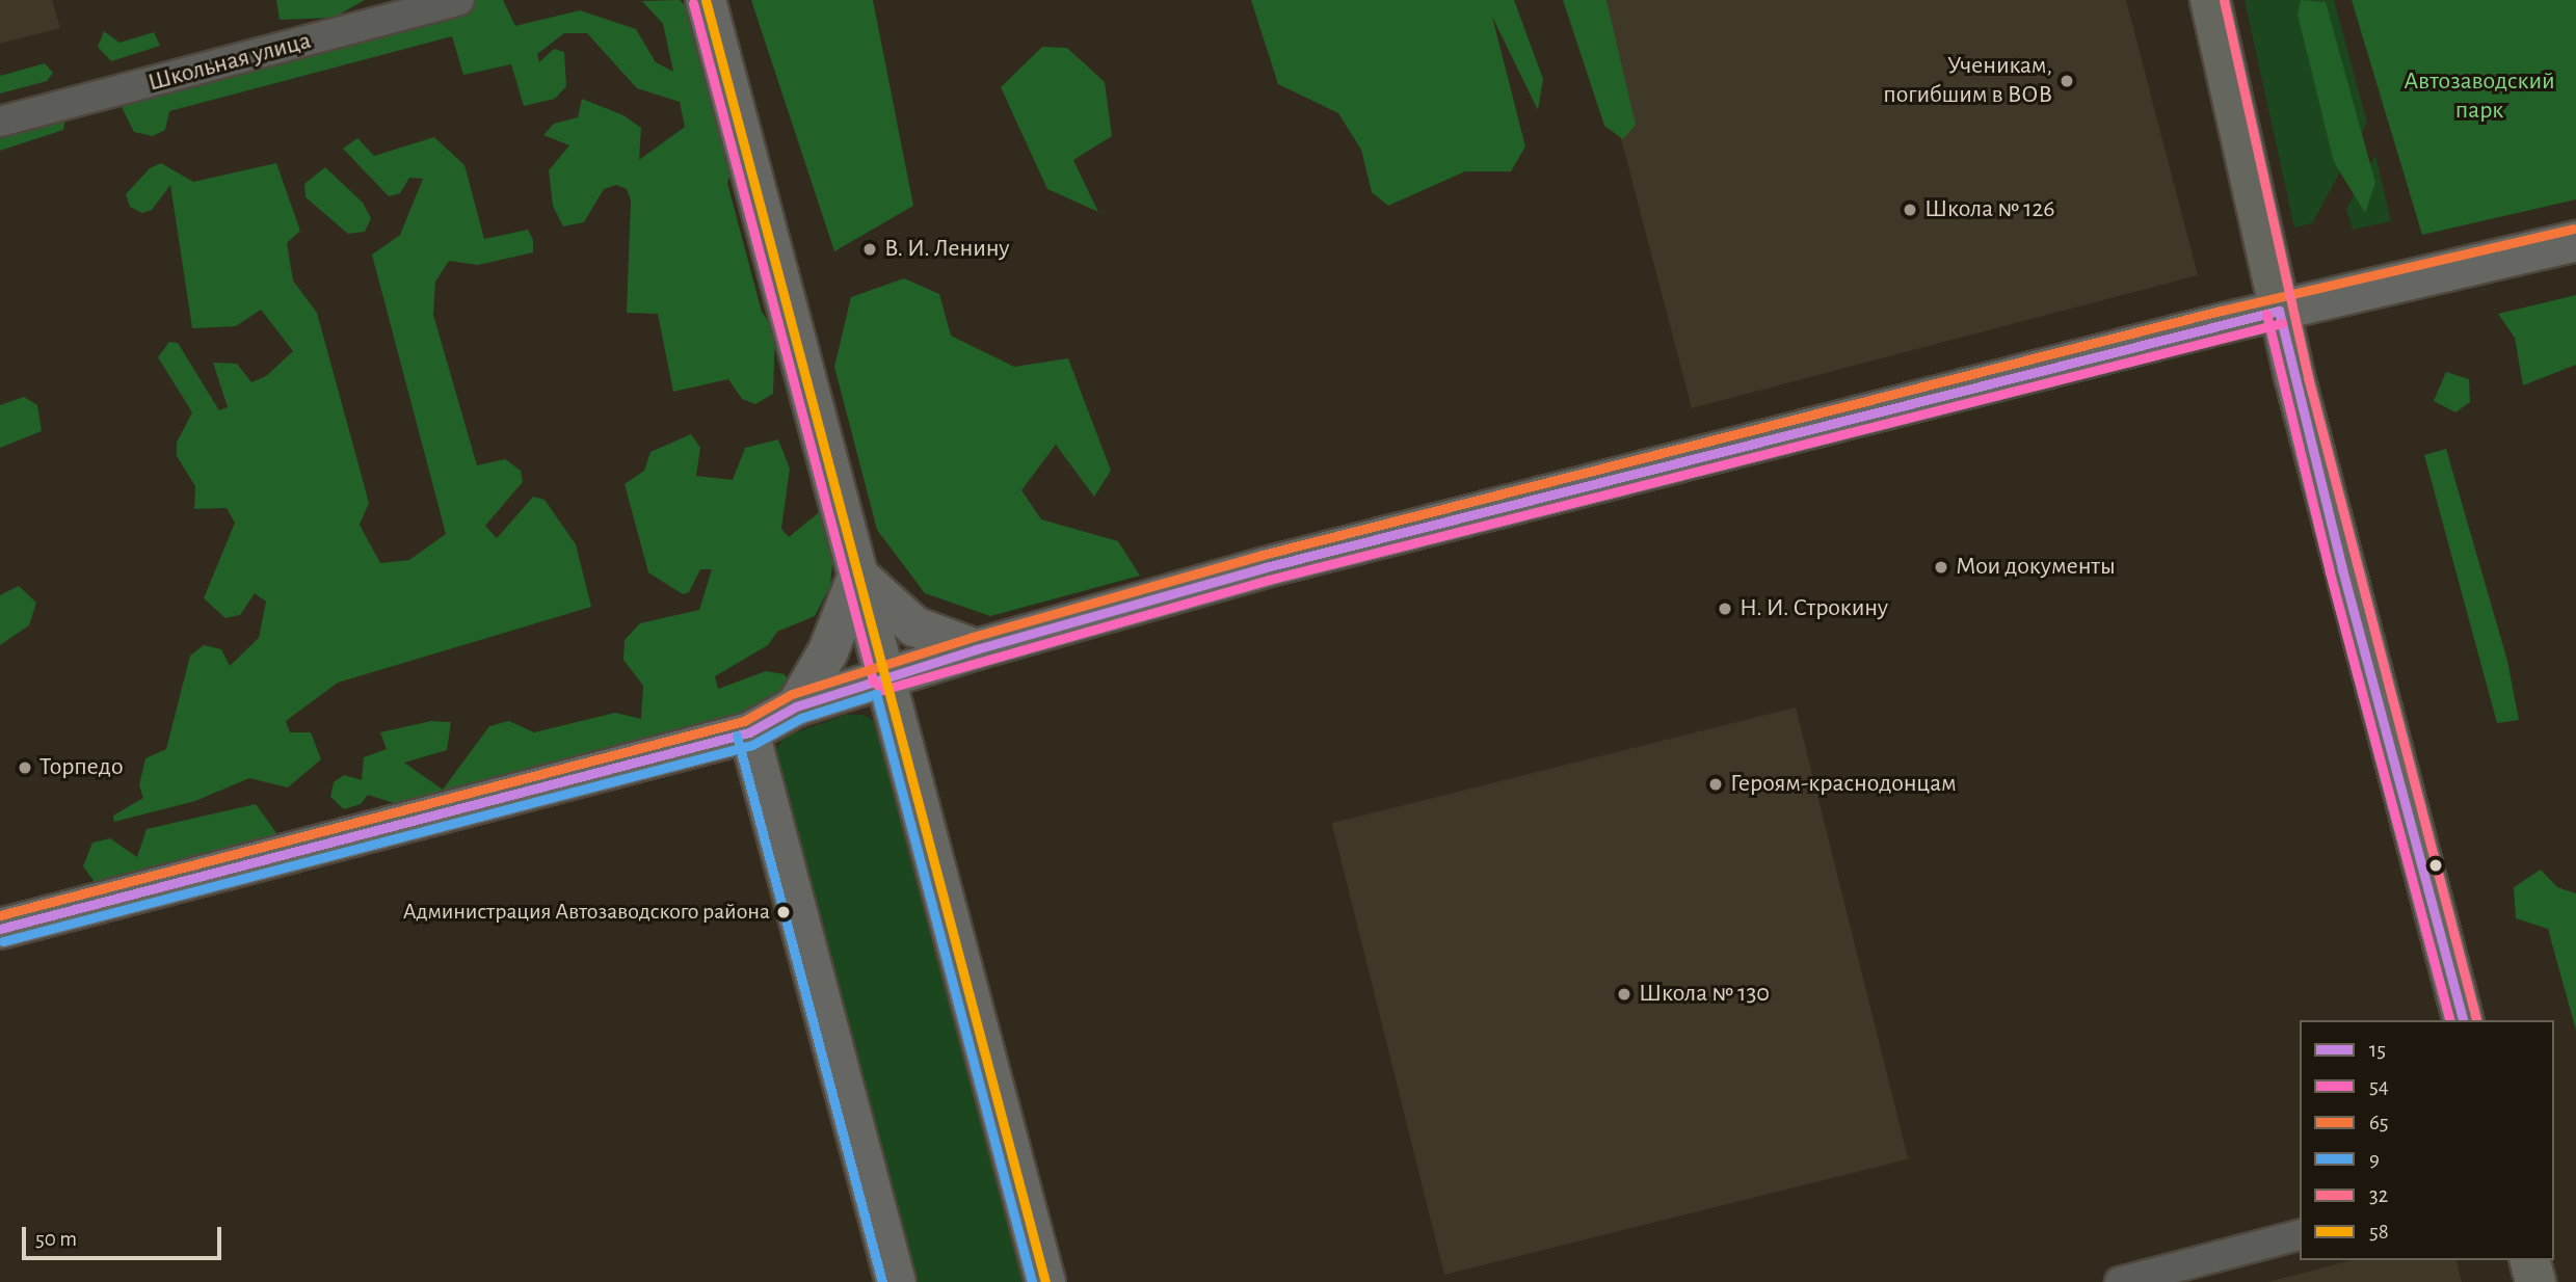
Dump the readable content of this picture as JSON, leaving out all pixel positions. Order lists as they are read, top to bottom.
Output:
{
  "streets": {
    "street": ["Школьная улица"]
  },
  "parks": ["Автозаводский парк"],
  "places": [
    "Ученикам, погибшим в ВОВ",
    "Школа № 126",
    "В. И. Ленину",
    "Мои документы",
    "Н. И. Строкину",
    "Торпедо",
    "Героям-краснодонцам",
    "Администрация Автозаводского района",
    "Школа № 130"
  ],
  "lines": [
    "transit line 32",
    "transit line 58",
    "transit line 54",
    "transit line 65",
    "transit line 15",
    "transit line 9"
  ],
  "legend": [
    "15",
    "54",
    "65",
    "9",
    "32",
    "58"
  ],
  "scale_bar": "50 m"
}
